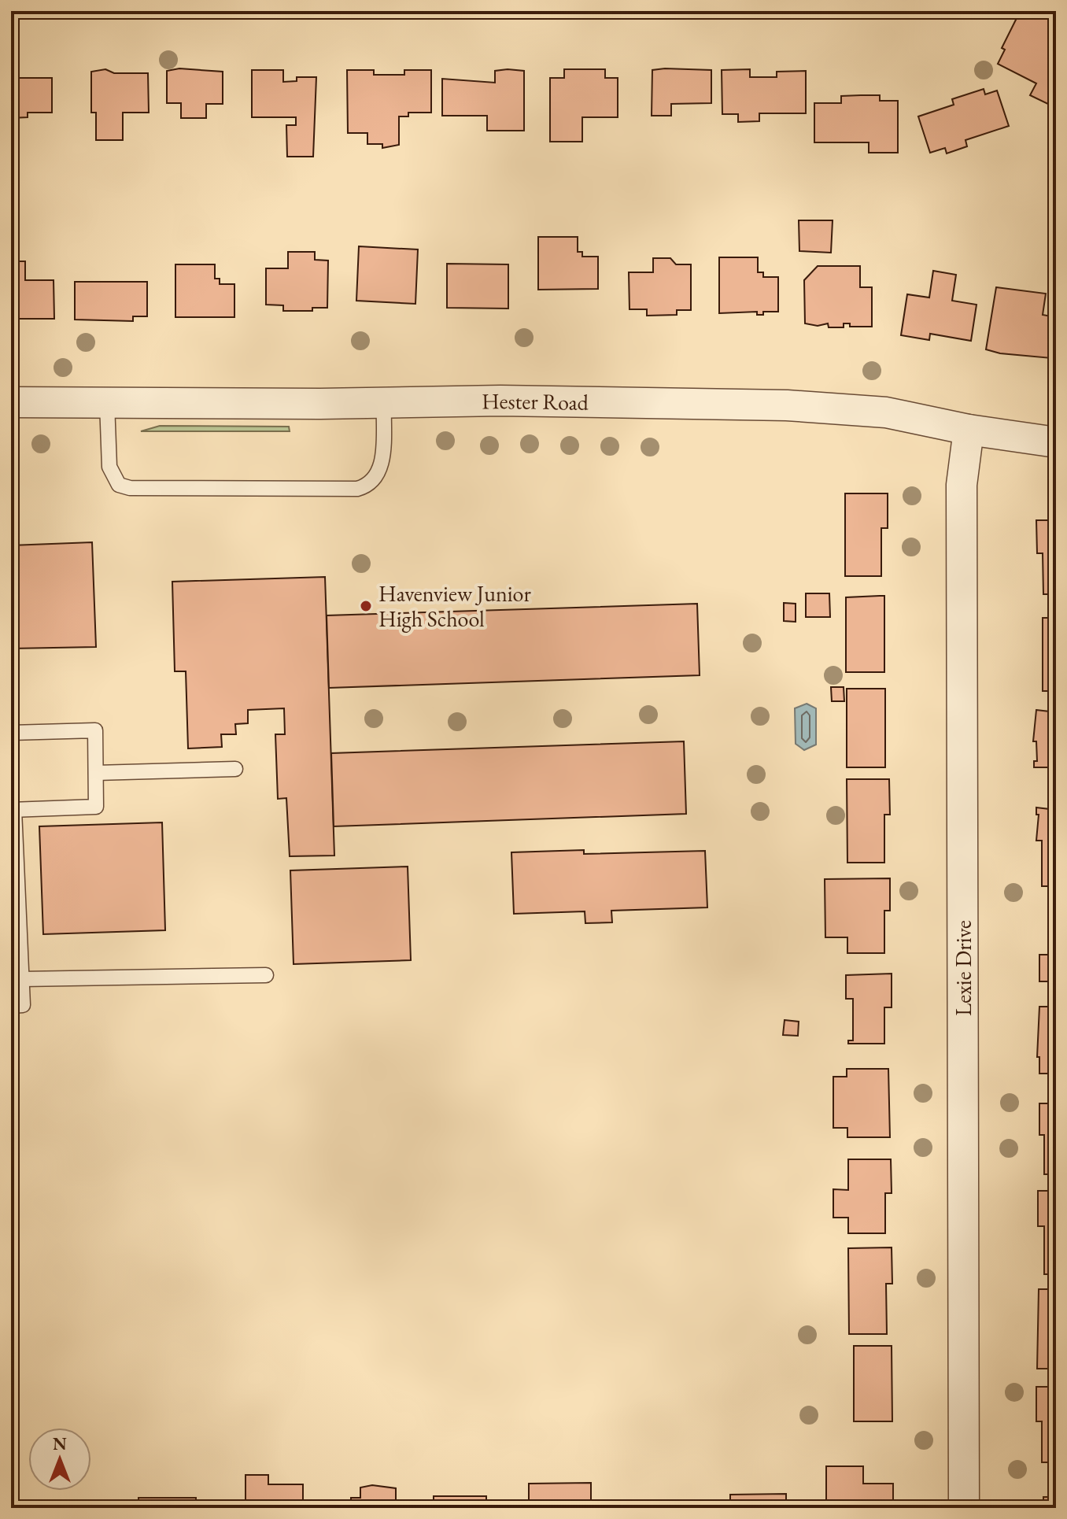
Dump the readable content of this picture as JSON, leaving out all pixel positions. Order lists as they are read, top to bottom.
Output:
{
  "streets": {
    "street": ["Hester Road", "Lexie Drive"]
  },
  "crossings": [
    ["Hester Road", "Lexie Drive"]
  ],
  "places": ["Havenview Junior High School"],
  "north": "top"
}
